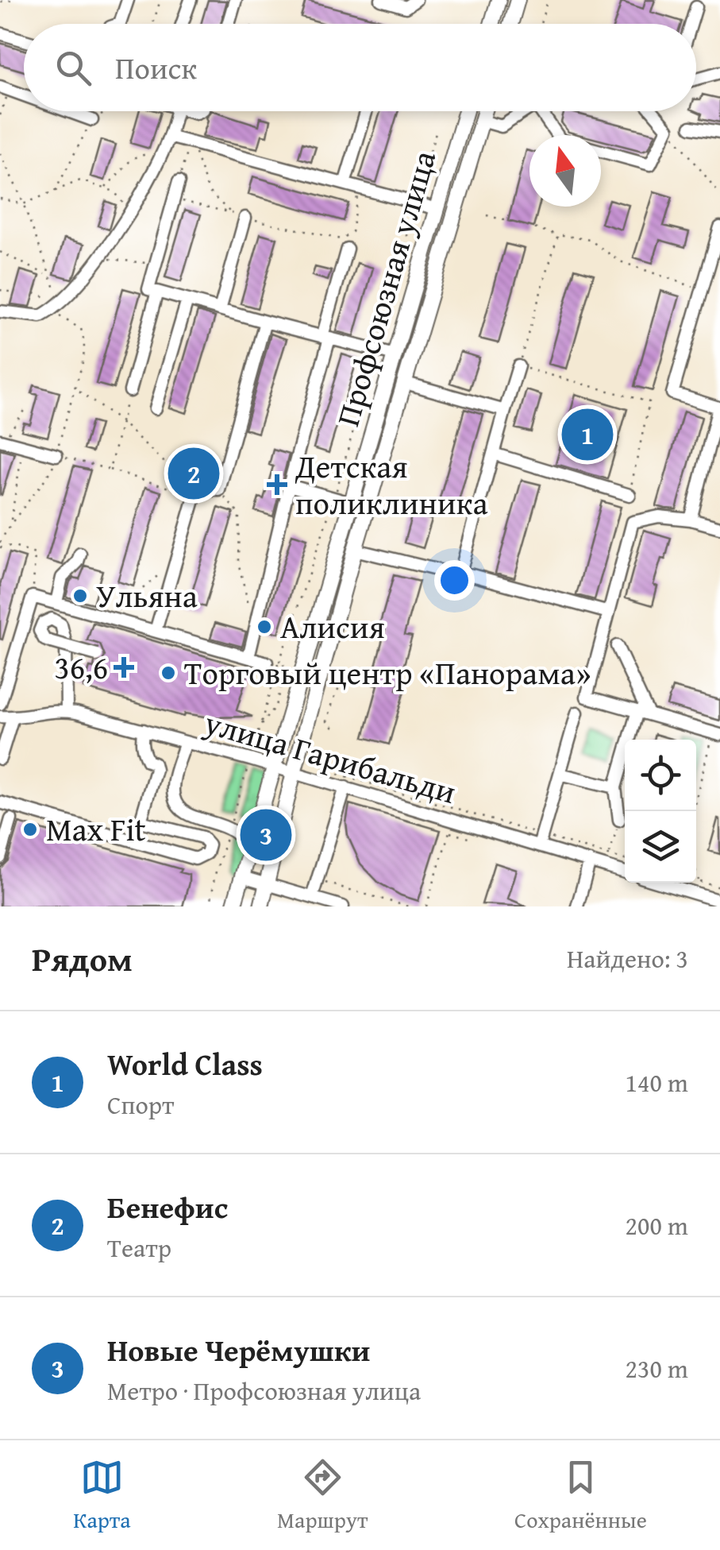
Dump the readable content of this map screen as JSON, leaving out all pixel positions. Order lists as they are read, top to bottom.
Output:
{
  "streets": {
    "main road": ["Профсоюзная улица"],
    "street": ["улица Гарибальди"]
  },
  "crossings": [
    ["Профсоюзная улица", "улица Гарибальди"]
  ],
  "places": {
    "health": ["Детская поликлиника", "36,6"],
    "other": [
      "Ульяна",
      "Алисия",
      "Торговый центр «Панорама»",
      "Max Fit"
    ]
  },
  "north": "top",
  "page": {
    "search": "Поиск",
    "pins": ["1", "2", "3"],
    "heading": ["Рядом", "Найдено: 3"],
    "list": [
      {
        "mark": "1",
        "name": "World Class",
        "note": "Спорт",
        "value": "140 m"
      },
      {
        "mark": "2",
        "name": "Бенефис",
        "note": "Театр",
        "value": "200 m"
      },
      {
        "mark": "3",
        "name": "Новые Черёмушки",
        "note": "Метро · Профсоюзная улица",
        "value": "230 m"
      }
    ],
    "nav": ["Карта", "Маршрут", "Сохранённые"]
  }
}
